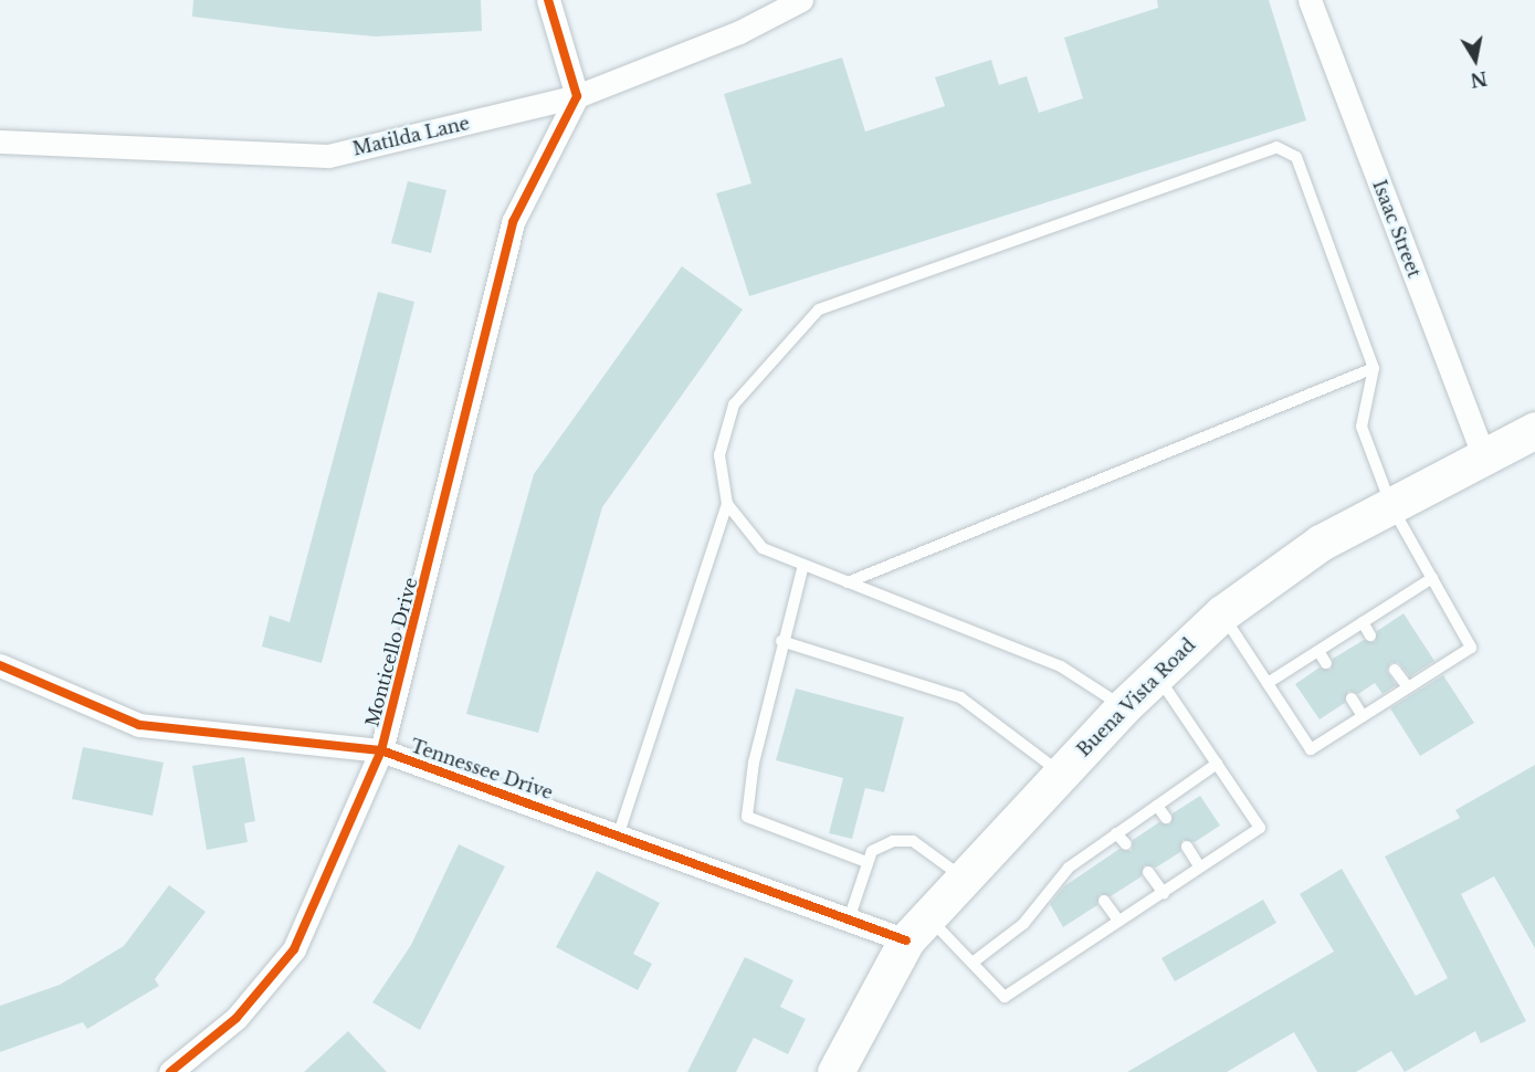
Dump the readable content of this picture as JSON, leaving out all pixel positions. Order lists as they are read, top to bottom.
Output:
{
  "streets": {
    "main road": ["Buena Vista Road"],
    "street": [
      "Matilda Lane",
      "Isaac Street",
      "Monticello Drive",
      "Tennessee Drive"
    ]
  },
  "crossings": [
    ["Matilda Lane", "Monticello Drive"],
    ["Isaac Street", "Buena Vista Road"],
    ["Monticello Drive", "Tennessee Drive"],
    ["Buena Vista Road", "Tennessee Drive"]
  ],
  "north": "bottom"
}
